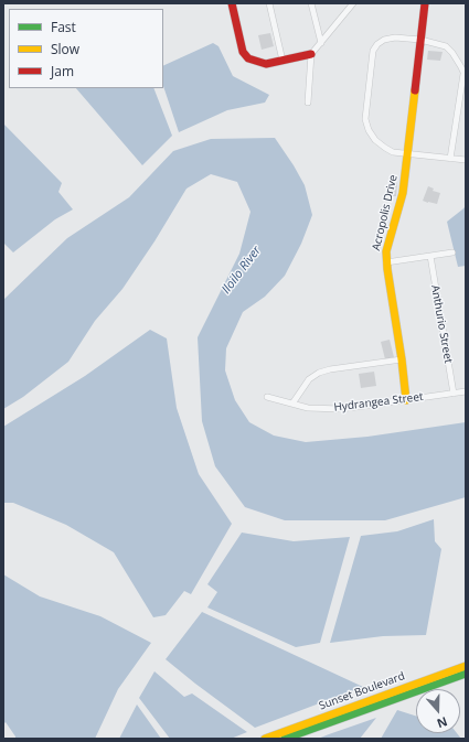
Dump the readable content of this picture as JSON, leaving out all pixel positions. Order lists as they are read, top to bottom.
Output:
{
  "streets": {
    "street": [
      "Acropolis Drive",
      "Anthurio Street",
      "Hydrangea Street",
      "Sunset Boulevard"
    ]
  },
  "crossings": [
    ["Acropolis Drive", "Hydrangea Street"],
    ["Anthurio Street", "Hydrangea Street"]
  ],
  "water": ["Iloilo River"],
  "legend": ["Fast", "Slow", "Jam"],
  "north": "bottom"
}
